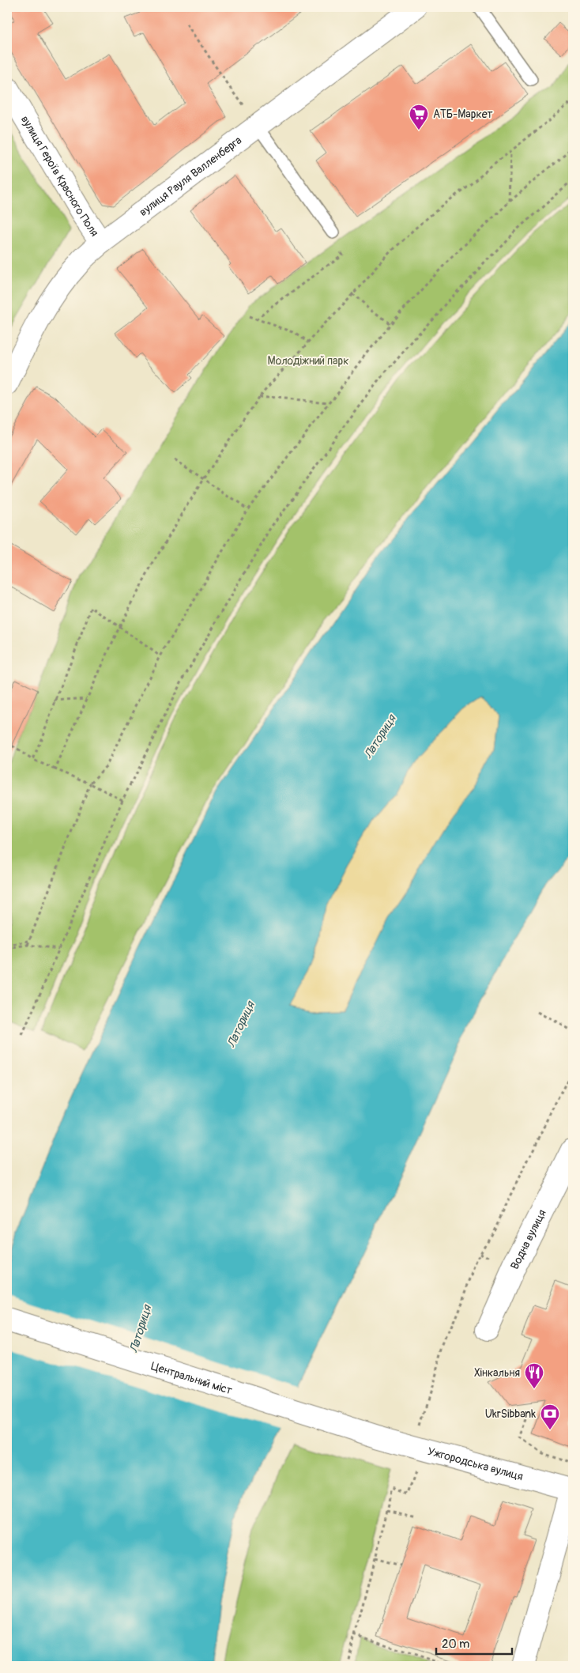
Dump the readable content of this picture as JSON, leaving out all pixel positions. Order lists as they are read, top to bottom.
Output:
{
  "streets": {
    "street": [
      "вулиця Героїв Красного Поля",
      "вулиця Рауля Валленберга",
      "Водна вулиця",
      "Центральний міст",
      "Ужгородська вулиця"
    ]
  },
  "crossings": [
    ["вулиця Героїв Красного Поля", "вулиця Рауля Валленберга"],
    ["Центральний міст", "Ужгородська вулиця"]
  ],
  "water": ["Латориця"],
  "parks": ["Молодіжний парк"],
  "places": {
    "supermarket": ["АТБ-Маркет"],
    "restaurant": ["Хінкальня"],
    "bank": ["UkrSibbank"]
  },
  "scale_bar": "20 m"
}
